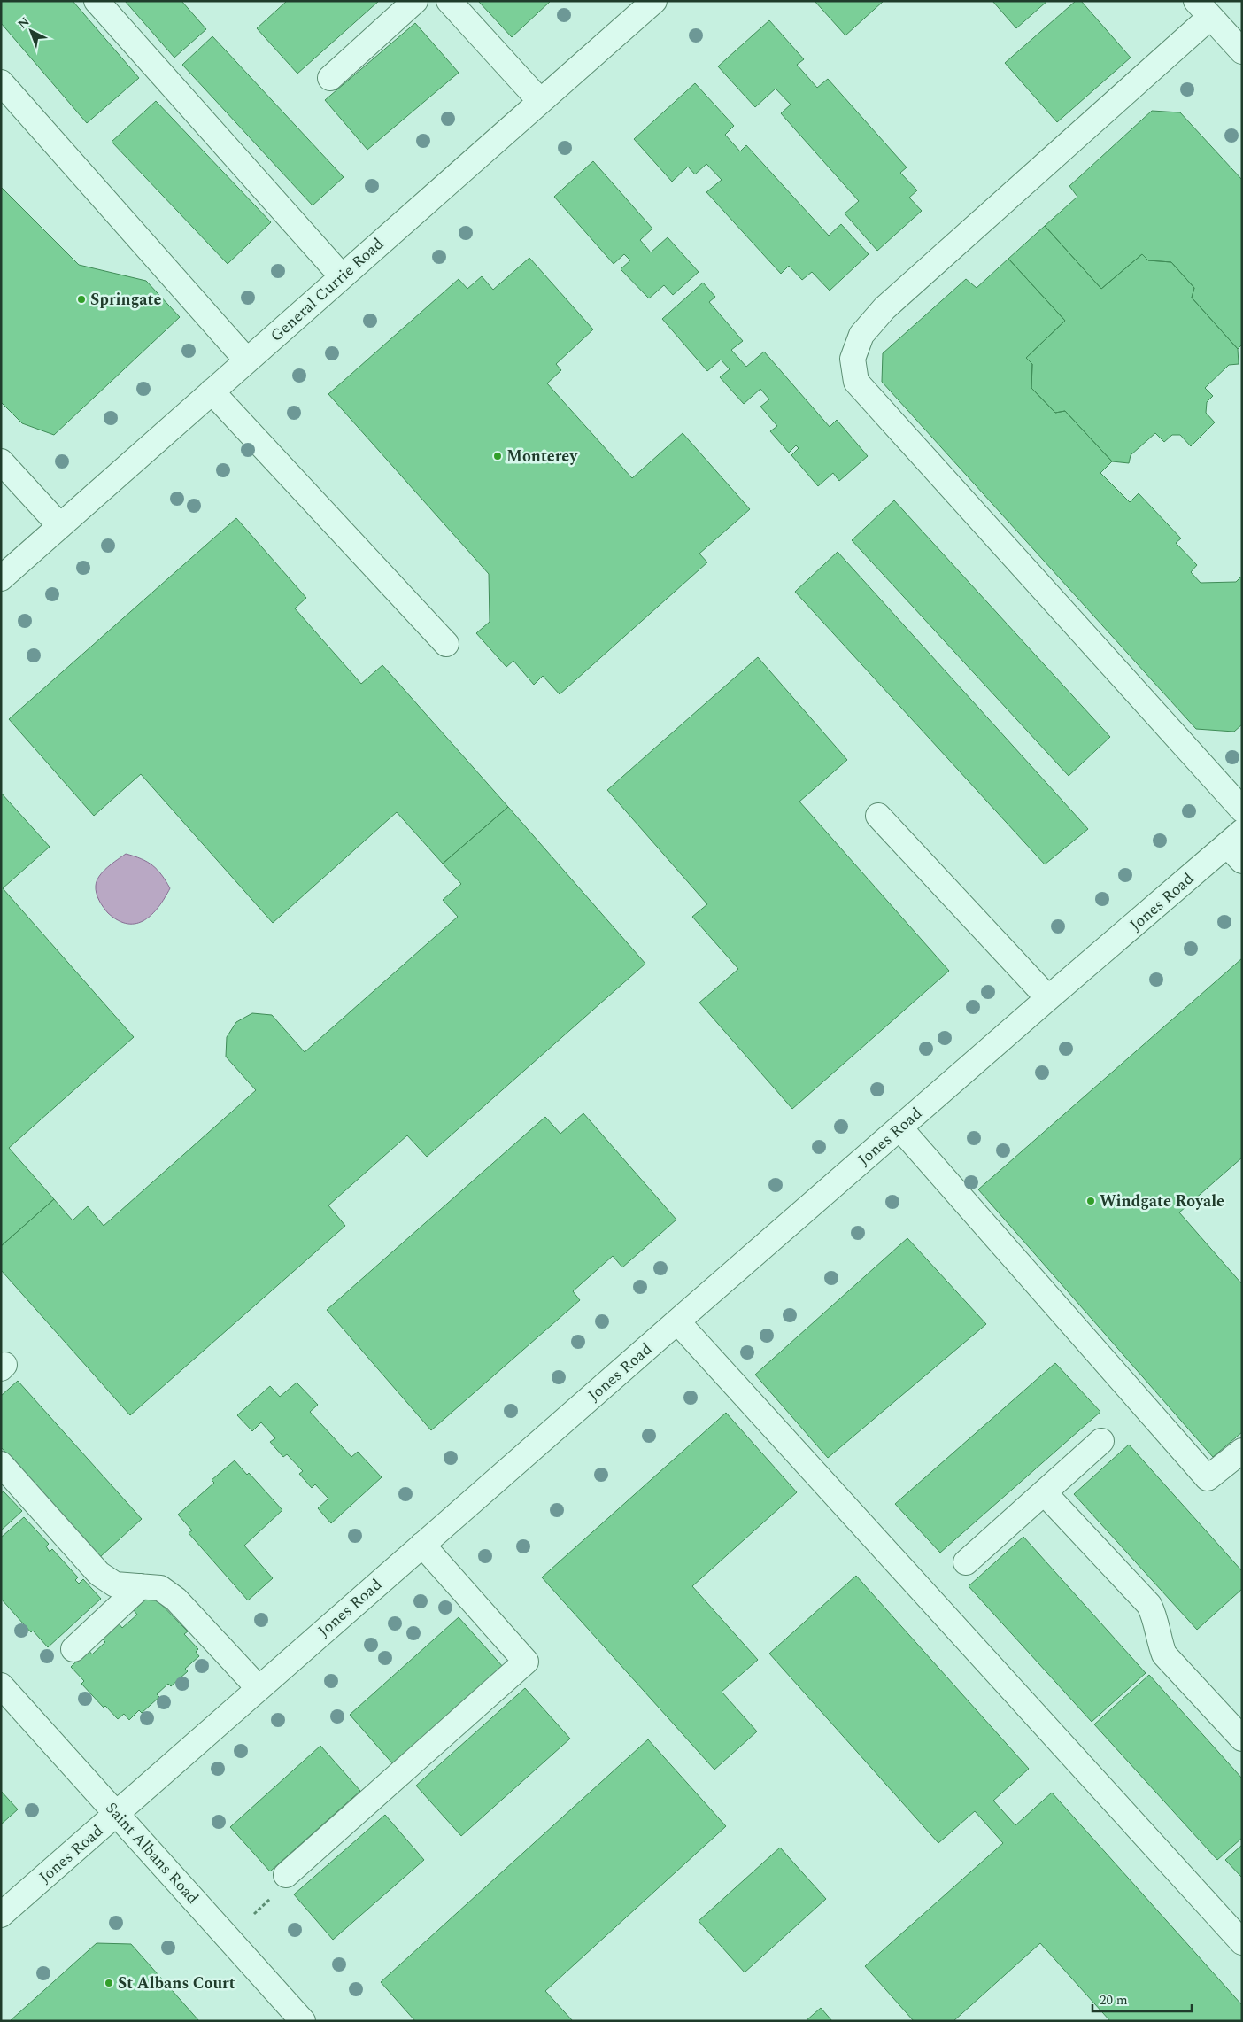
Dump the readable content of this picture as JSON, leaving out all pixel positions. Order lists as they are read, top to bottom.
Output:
{
  "streets": {
    "street": ["General Currie Road", "Jones Road", "Saint Albans Road"]
  },
  "crossings": [
    ["Jones Road", "Saint Albans Road"]
  ],
  "places": [
    "Springate",
    "Monterey",
    "Windgate Royale",
    "St Albans Court"
  ],
  "scale_bar": "20 m",
  "north": "top left"
}
